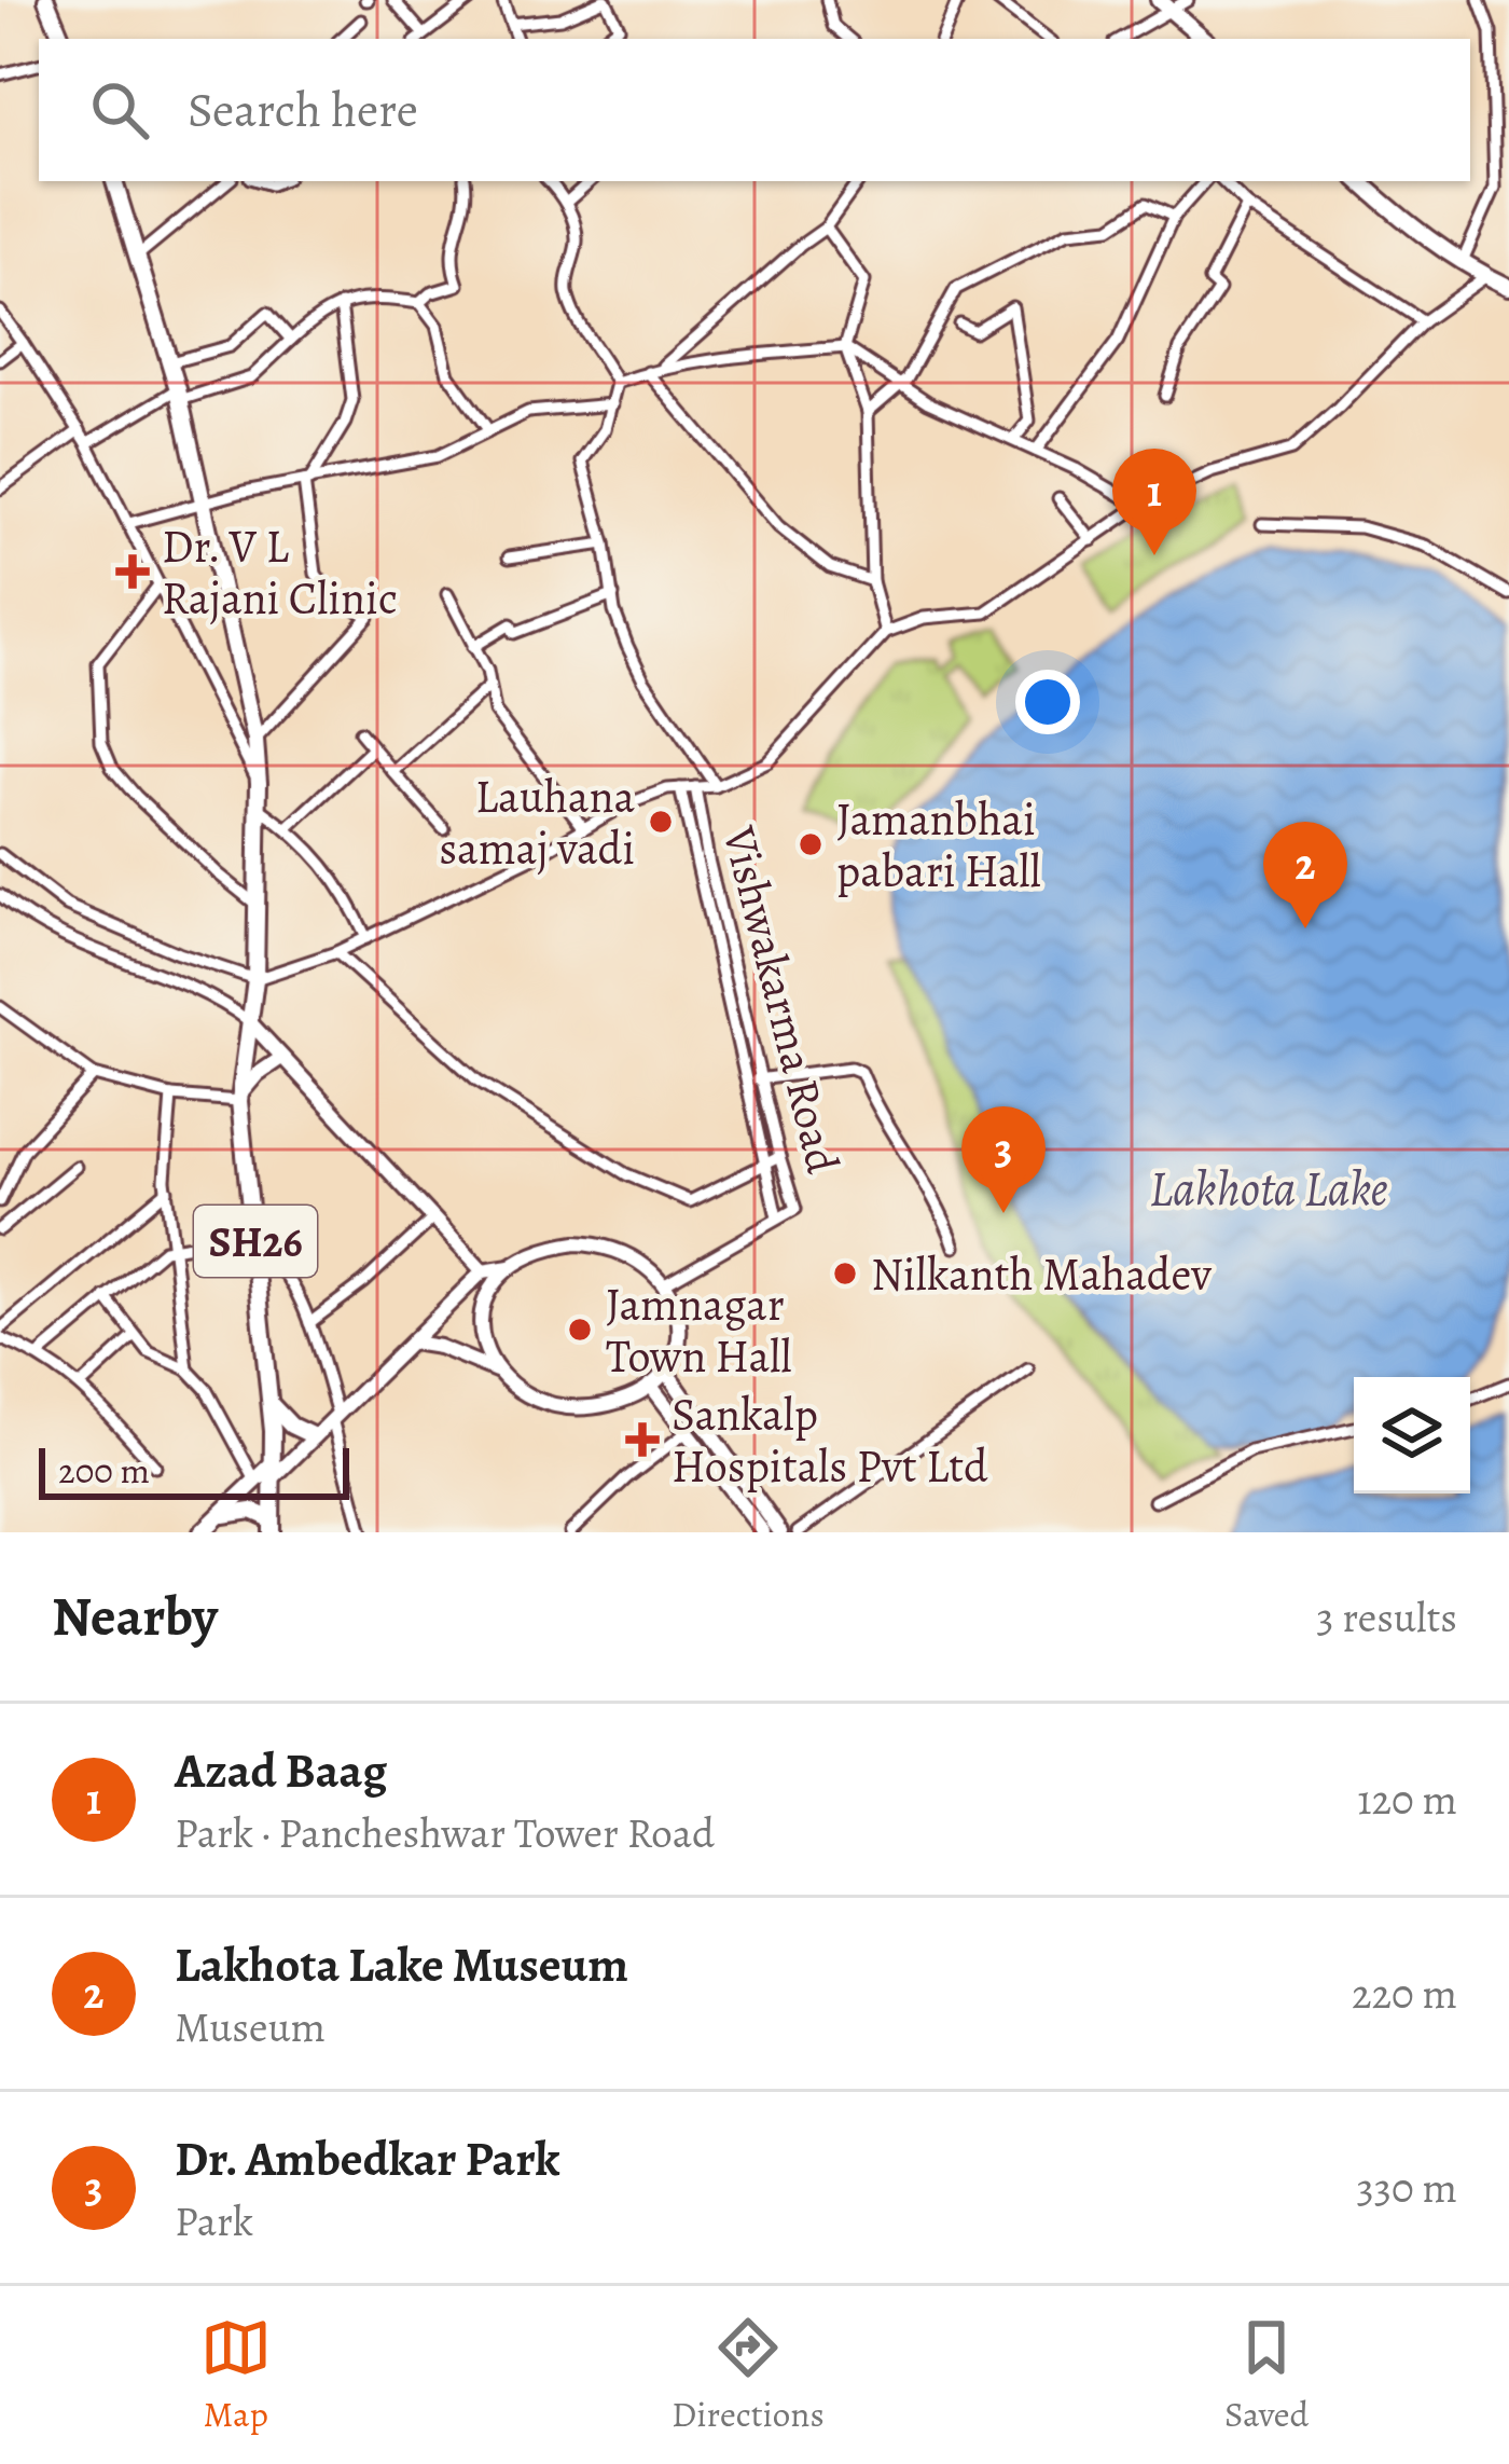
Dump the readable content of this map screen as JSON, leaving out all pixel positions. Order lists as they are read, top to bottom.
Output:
{
  "streets": {
    "main road": ["SH26"],
    "street": ["Vishwakarma Road"]
  },
  "water": ["Lakhota Lake"],
  "places": {
    "health": ["Dr. V L Rajani Clinic", "Sankalp Hospitals Pvt Ltd"],
    "other": [
      "Lauhana samaj vadi",
      "Jamanbhai pabari Hall",
      "Nilkanth Mahadev",
      "Jamnagar Town Hall"
    ]
  },
  "scale_bar": "200 m",
  "page": {
    "search": "Search here",
    "pins": ["1", "2", "3"],
    "scale": "200 m",
    "heading": ["Nearby", "3 results"],
    "list": [
      {
        "mark": "1",
        "name": "Azad Baag",
        "note": "Park · Pancheshwar Tower Road",
        "value": "120 m"
      },
      {
        "mark": "2",
        "name": "Lakhota Lake Museum",
        "note": "Museum",
        "value": "220 m"
      },
      {
        "mark": "3",
        "name": "Dr. Ambedkar Park",
        "note": "Park",
        "value": "330 m"
      }
    ],
    "nav": ["Map", "Directions", "Saved"]
  }
}
